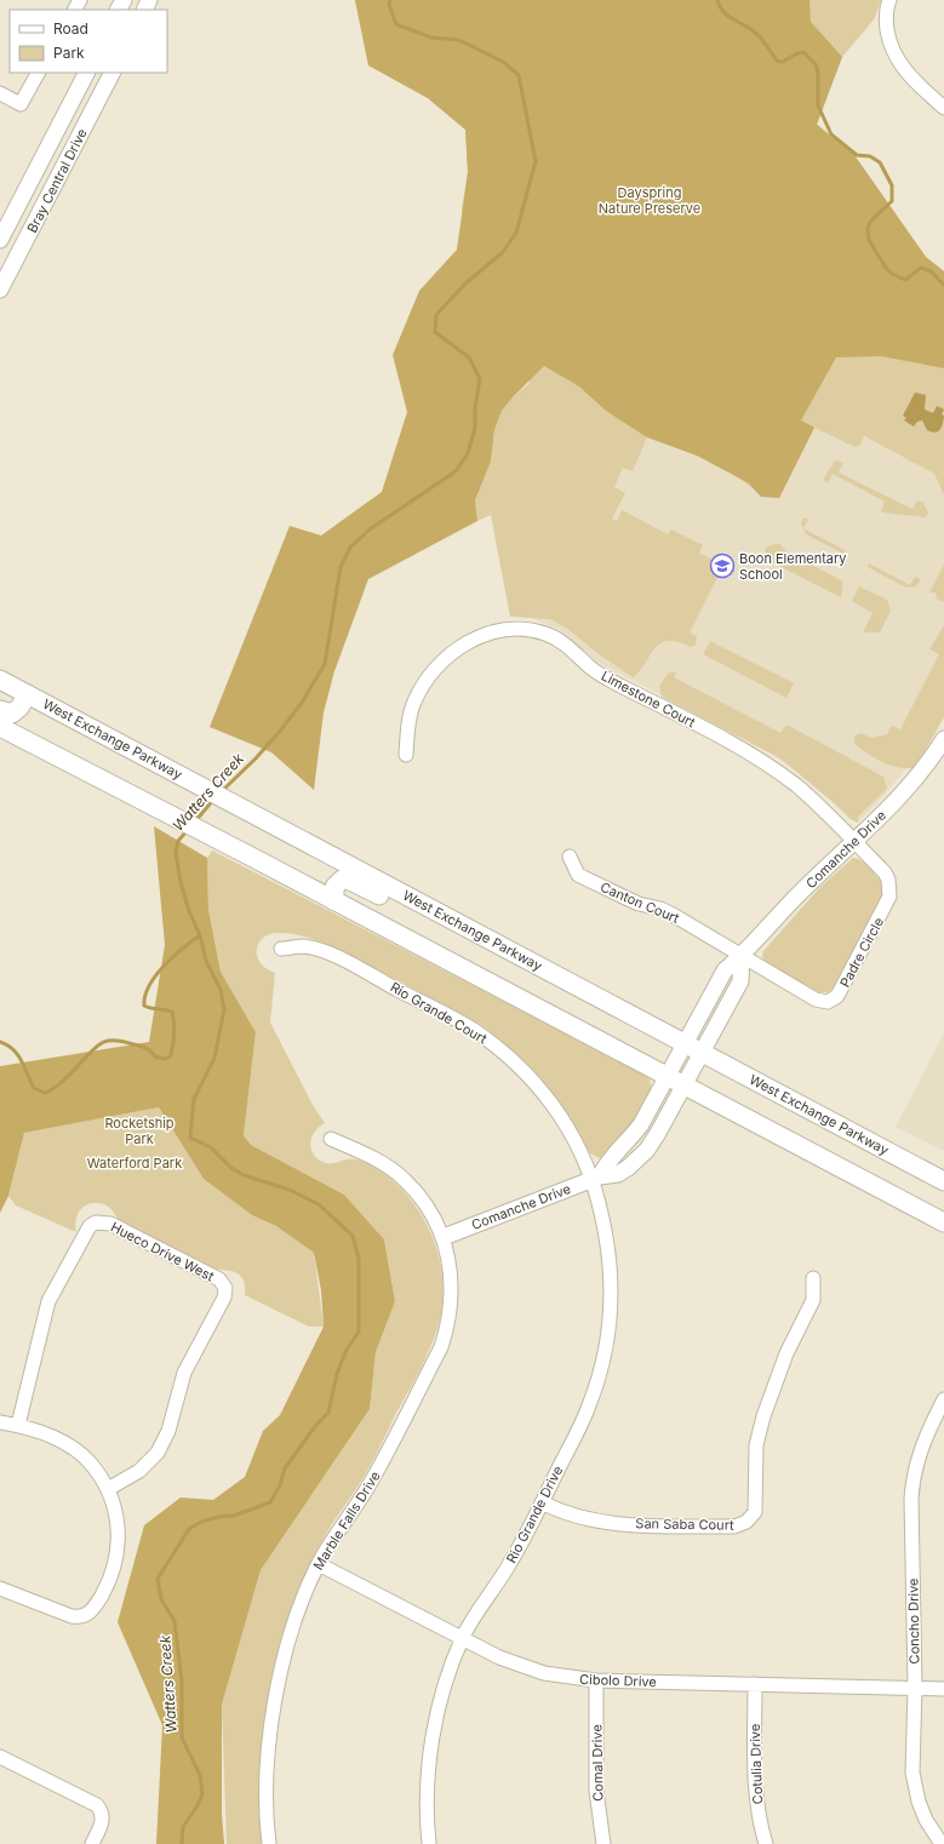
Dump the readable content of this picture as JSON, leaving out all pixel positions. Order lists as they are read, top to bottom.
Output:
{
  "streets": {
    "main road": ["West Exchange Parkway"],
    "street": [
      "Bray Central Drive",
      "Limestone Court",
      "Comanche Drive",
      "Canton Court",
      "Padre Circle",
      "Rio Grande Court",
      "Hueco Drive West",
      "Rio Grande Drive",
      "Marble Falls Drive",
      "San Saba Court",
      "Concho Drive",
      "Cibolo Drive",
      "Comal Drive",
      "Cotulia Drive"
    ]
  },
  "crossings": [
    ["Limestone Court", "Comanche Drive"],
    ["Limestone Court", "Padre Circle"],
    ["West Exchange Parkway", "Comanche Drive"],
    ["Comanche Drive", "Canton Court"],
    ["Comanche Drive", "Padre Circle"],
    ["Comanche Drive", "Rio Grande Court"],
    ["Comanche Drive", "Rio Grande Drive"],
    ["Comanche Drive", "Marble Falls Drive"],
    ["Canton Court", "Padre Circle"],
    ["Rio Grande Court", "Rio Grande Drive"],
    ["Rio Grande Drive", "San Saba Court"],
    ["Rio Grande Drive", "Cibolo Drive"],
    ["Marble Falls Drive", "Cibolo Drive"],
    ["Concho Drive", "Cibolo Drive"],
    ["Cibolo Drive", "Comal Drive"],
    ["Cibolo Drive", "Cotulia Drive"]
  ],
  "water": ["Watters Creek"],
  "parks": ["Dayspring Nature Preserve", "Rocketship Park", "Waterford Park"],
  "places": {
    "school or university": ["Boon Elementary School"]
  },
  "legend": ["Road", "Park"]
}
